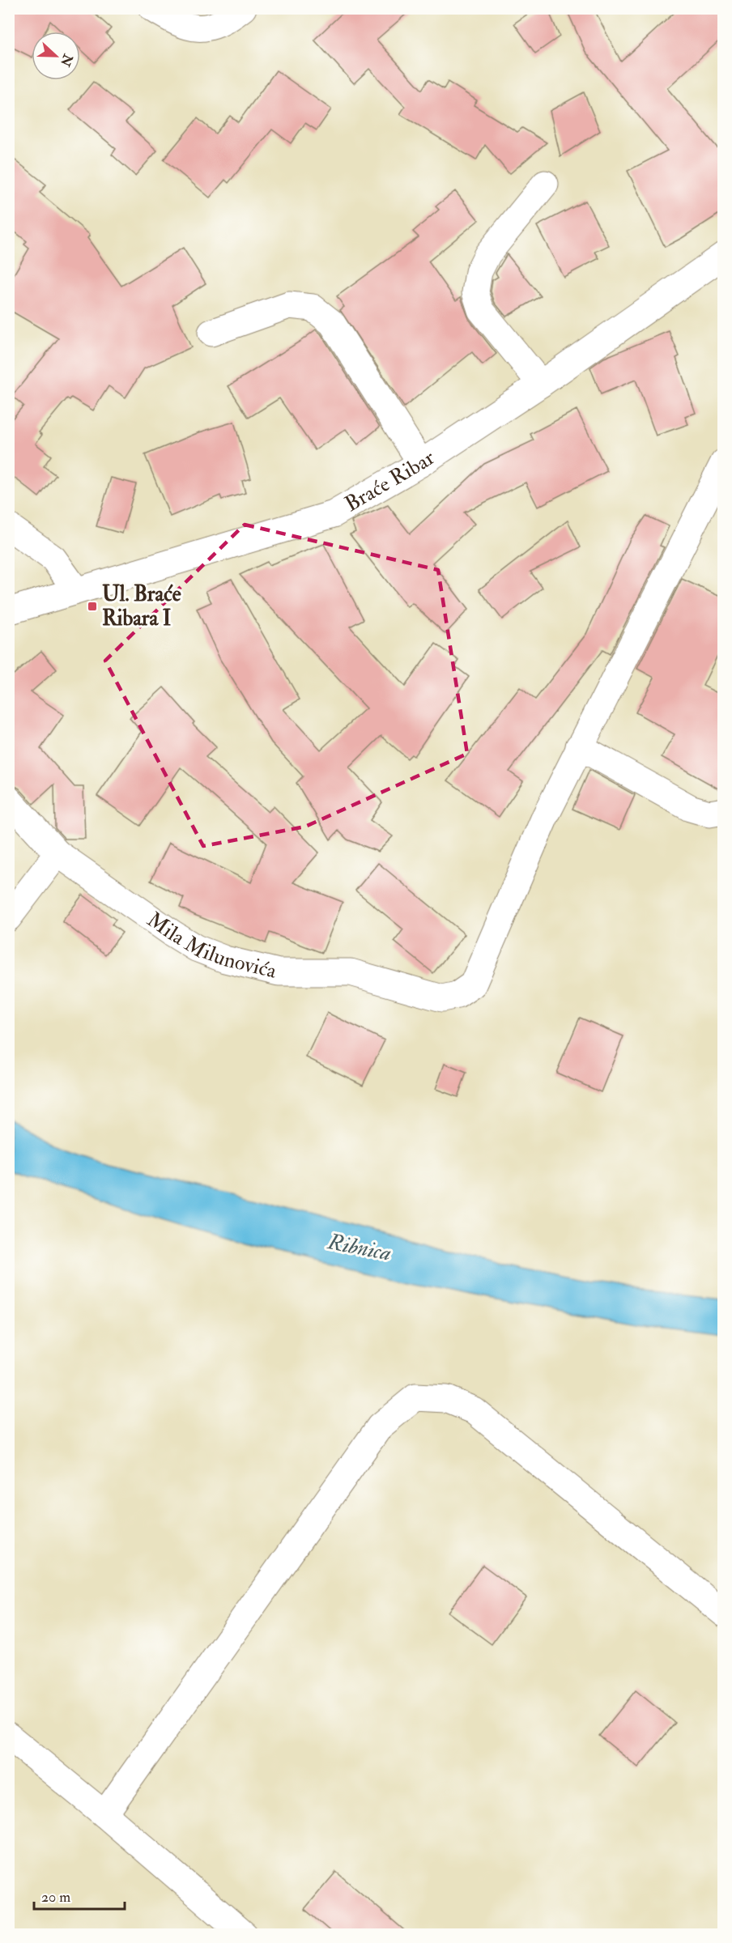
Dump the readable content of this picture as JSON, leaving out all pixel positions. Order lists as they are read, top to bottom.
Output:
{
  "streets": {
    "street": ["Braće Ribar", "Mila Milunovića"]
  },
  "water": ["Ribnica"],
  "places": {
    "transit": ["Ul. Braće Ribara I"]
  },
  "scale_bar": "20 m",
  "north": "right"
}
